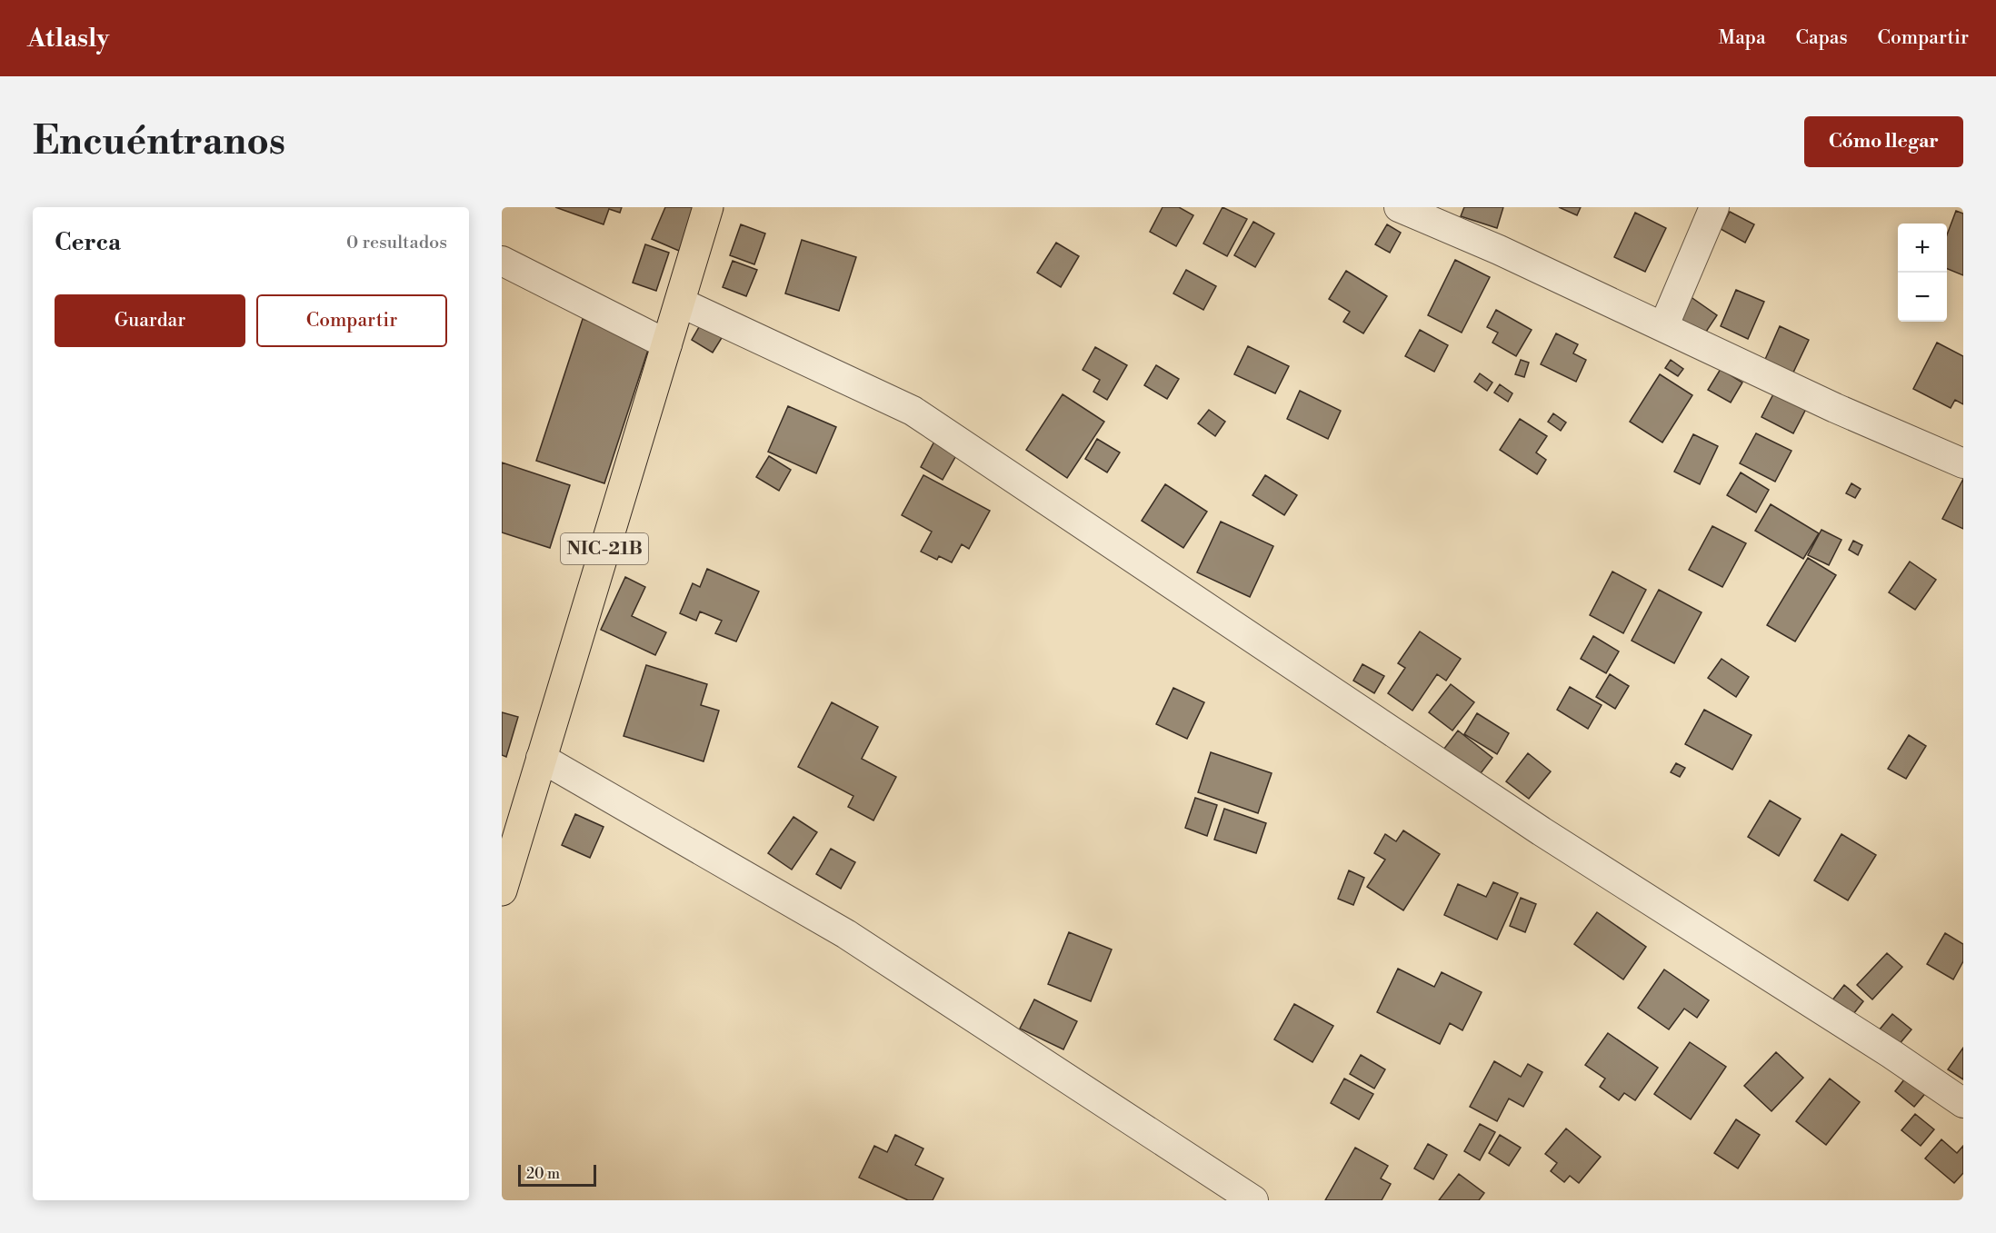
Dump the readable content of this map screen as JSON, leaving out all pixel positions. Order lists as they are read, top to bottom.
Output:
{
  "streets": {
    "highway": ["NIC-21B"]
  },
  "scale_bar": "20 m",
  "page": {
    "header": "Atlasly",
    "nav": ["Mapa", "Capas", "Compartir"],
    "buttons": [
      "Cómo llegar",
      ["Guardar", "Compartir"]
    ],
    "title": "Encuéntranos",
    "heading": ["Cerca", "0 resultados"],
    "map_buttons": ["+", "−"],
    "scale": "20 m"
  }
}
